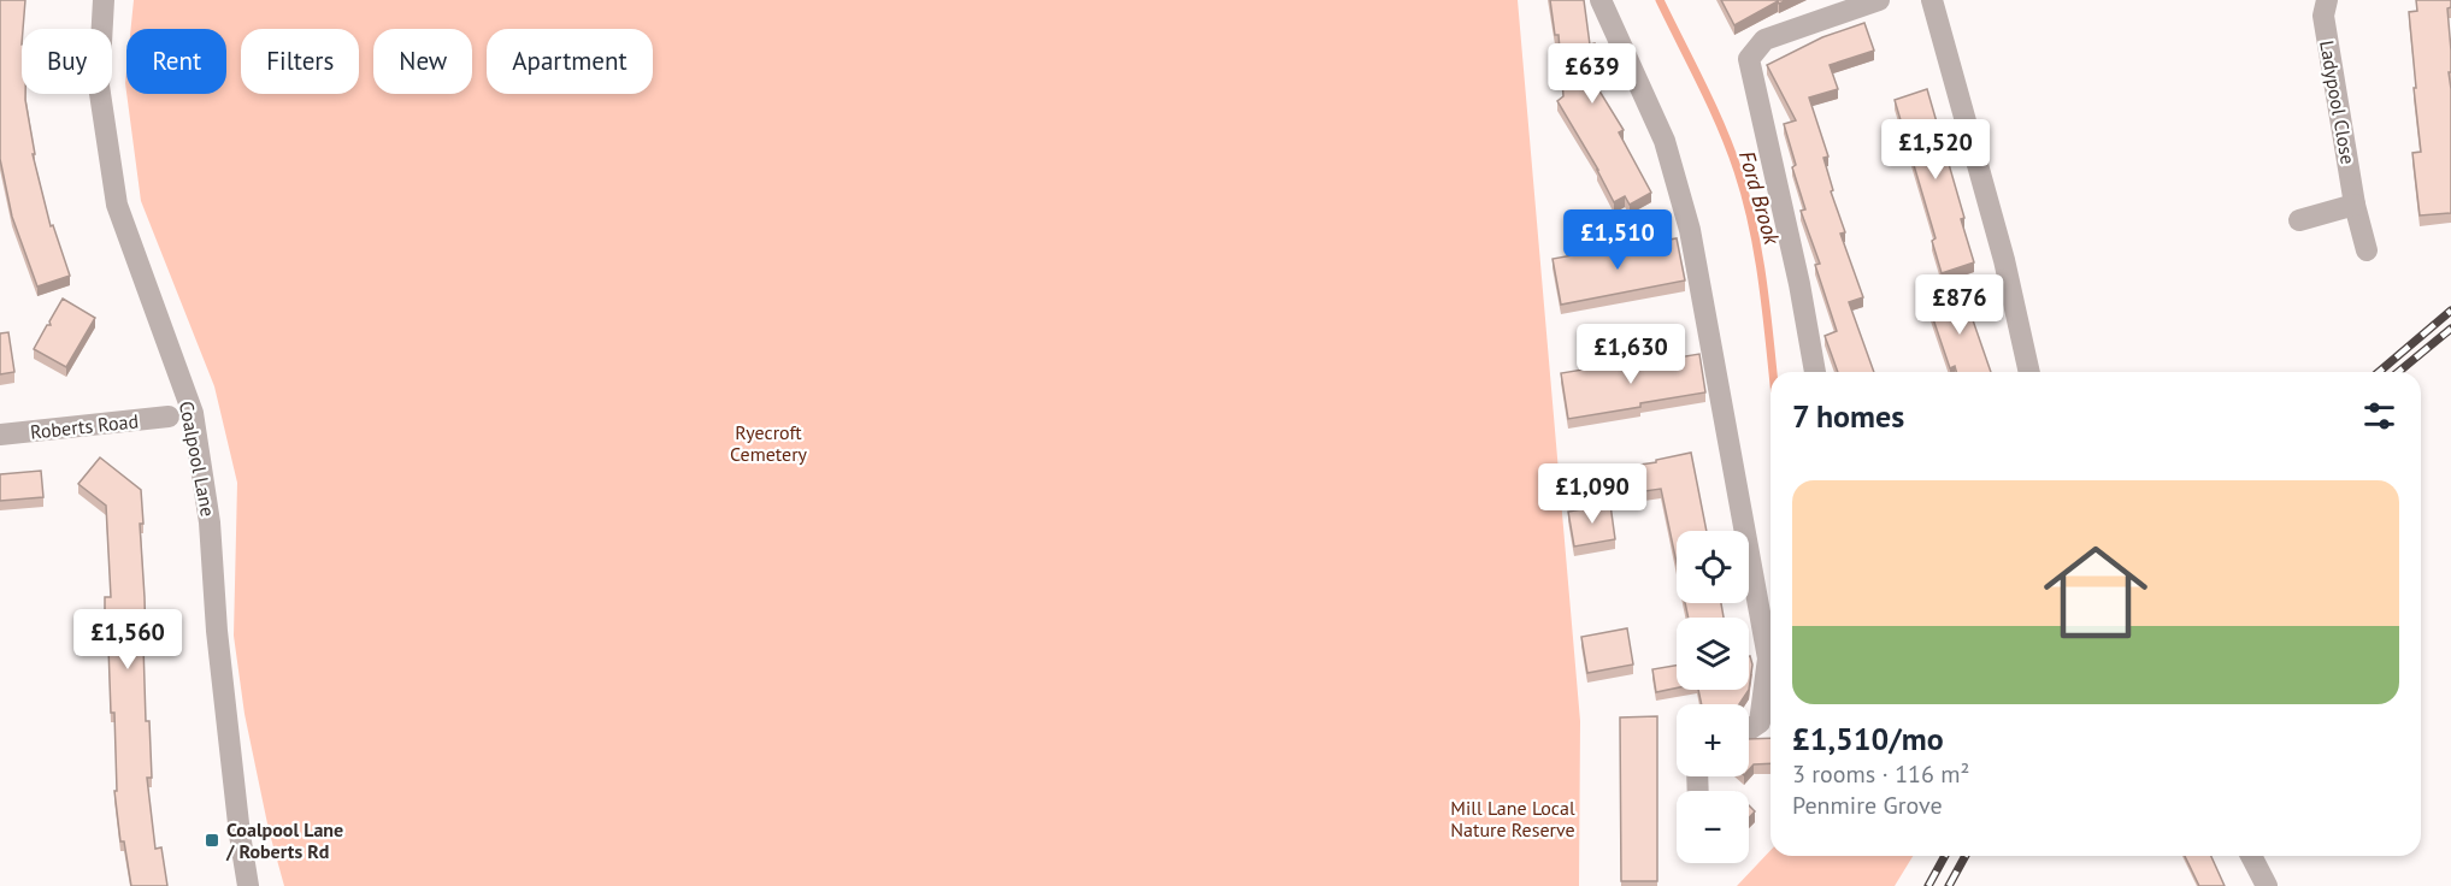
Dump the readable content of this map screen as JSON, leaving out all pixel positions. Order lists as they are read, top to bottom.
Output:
{
  "streets": {
    "street": ["Ladypool Close", "Roberts Road", "Coalpool Lane"]
  },
  "water": ["Ford Brook"],
  "parks": ["Ryecroft Cemetery", "Mill Lane Local Nature Reserve"],
  "places": {
    "transit": ["Coalpool Lane / Roberts Rd"]
  },
  "page": {
    "chip": [
      "Buy",
      "Rent",
      "Filters",
      "New",
      "Apartment"
    ],
    "price": [
      "£639",
      "£1,520",
      "£1,510",
      "£876",
      "£1,630",
      "£1,090",
      "£1,560"
    ],
    "heading": "7 homes",
    "list": [
      {
        "name": "£1,510/mo",
        "note": "3 rooms · 116 m² · Penmire Grove"
      }
    ],
    "map_buttons": ["+", "−"]
  }
}
